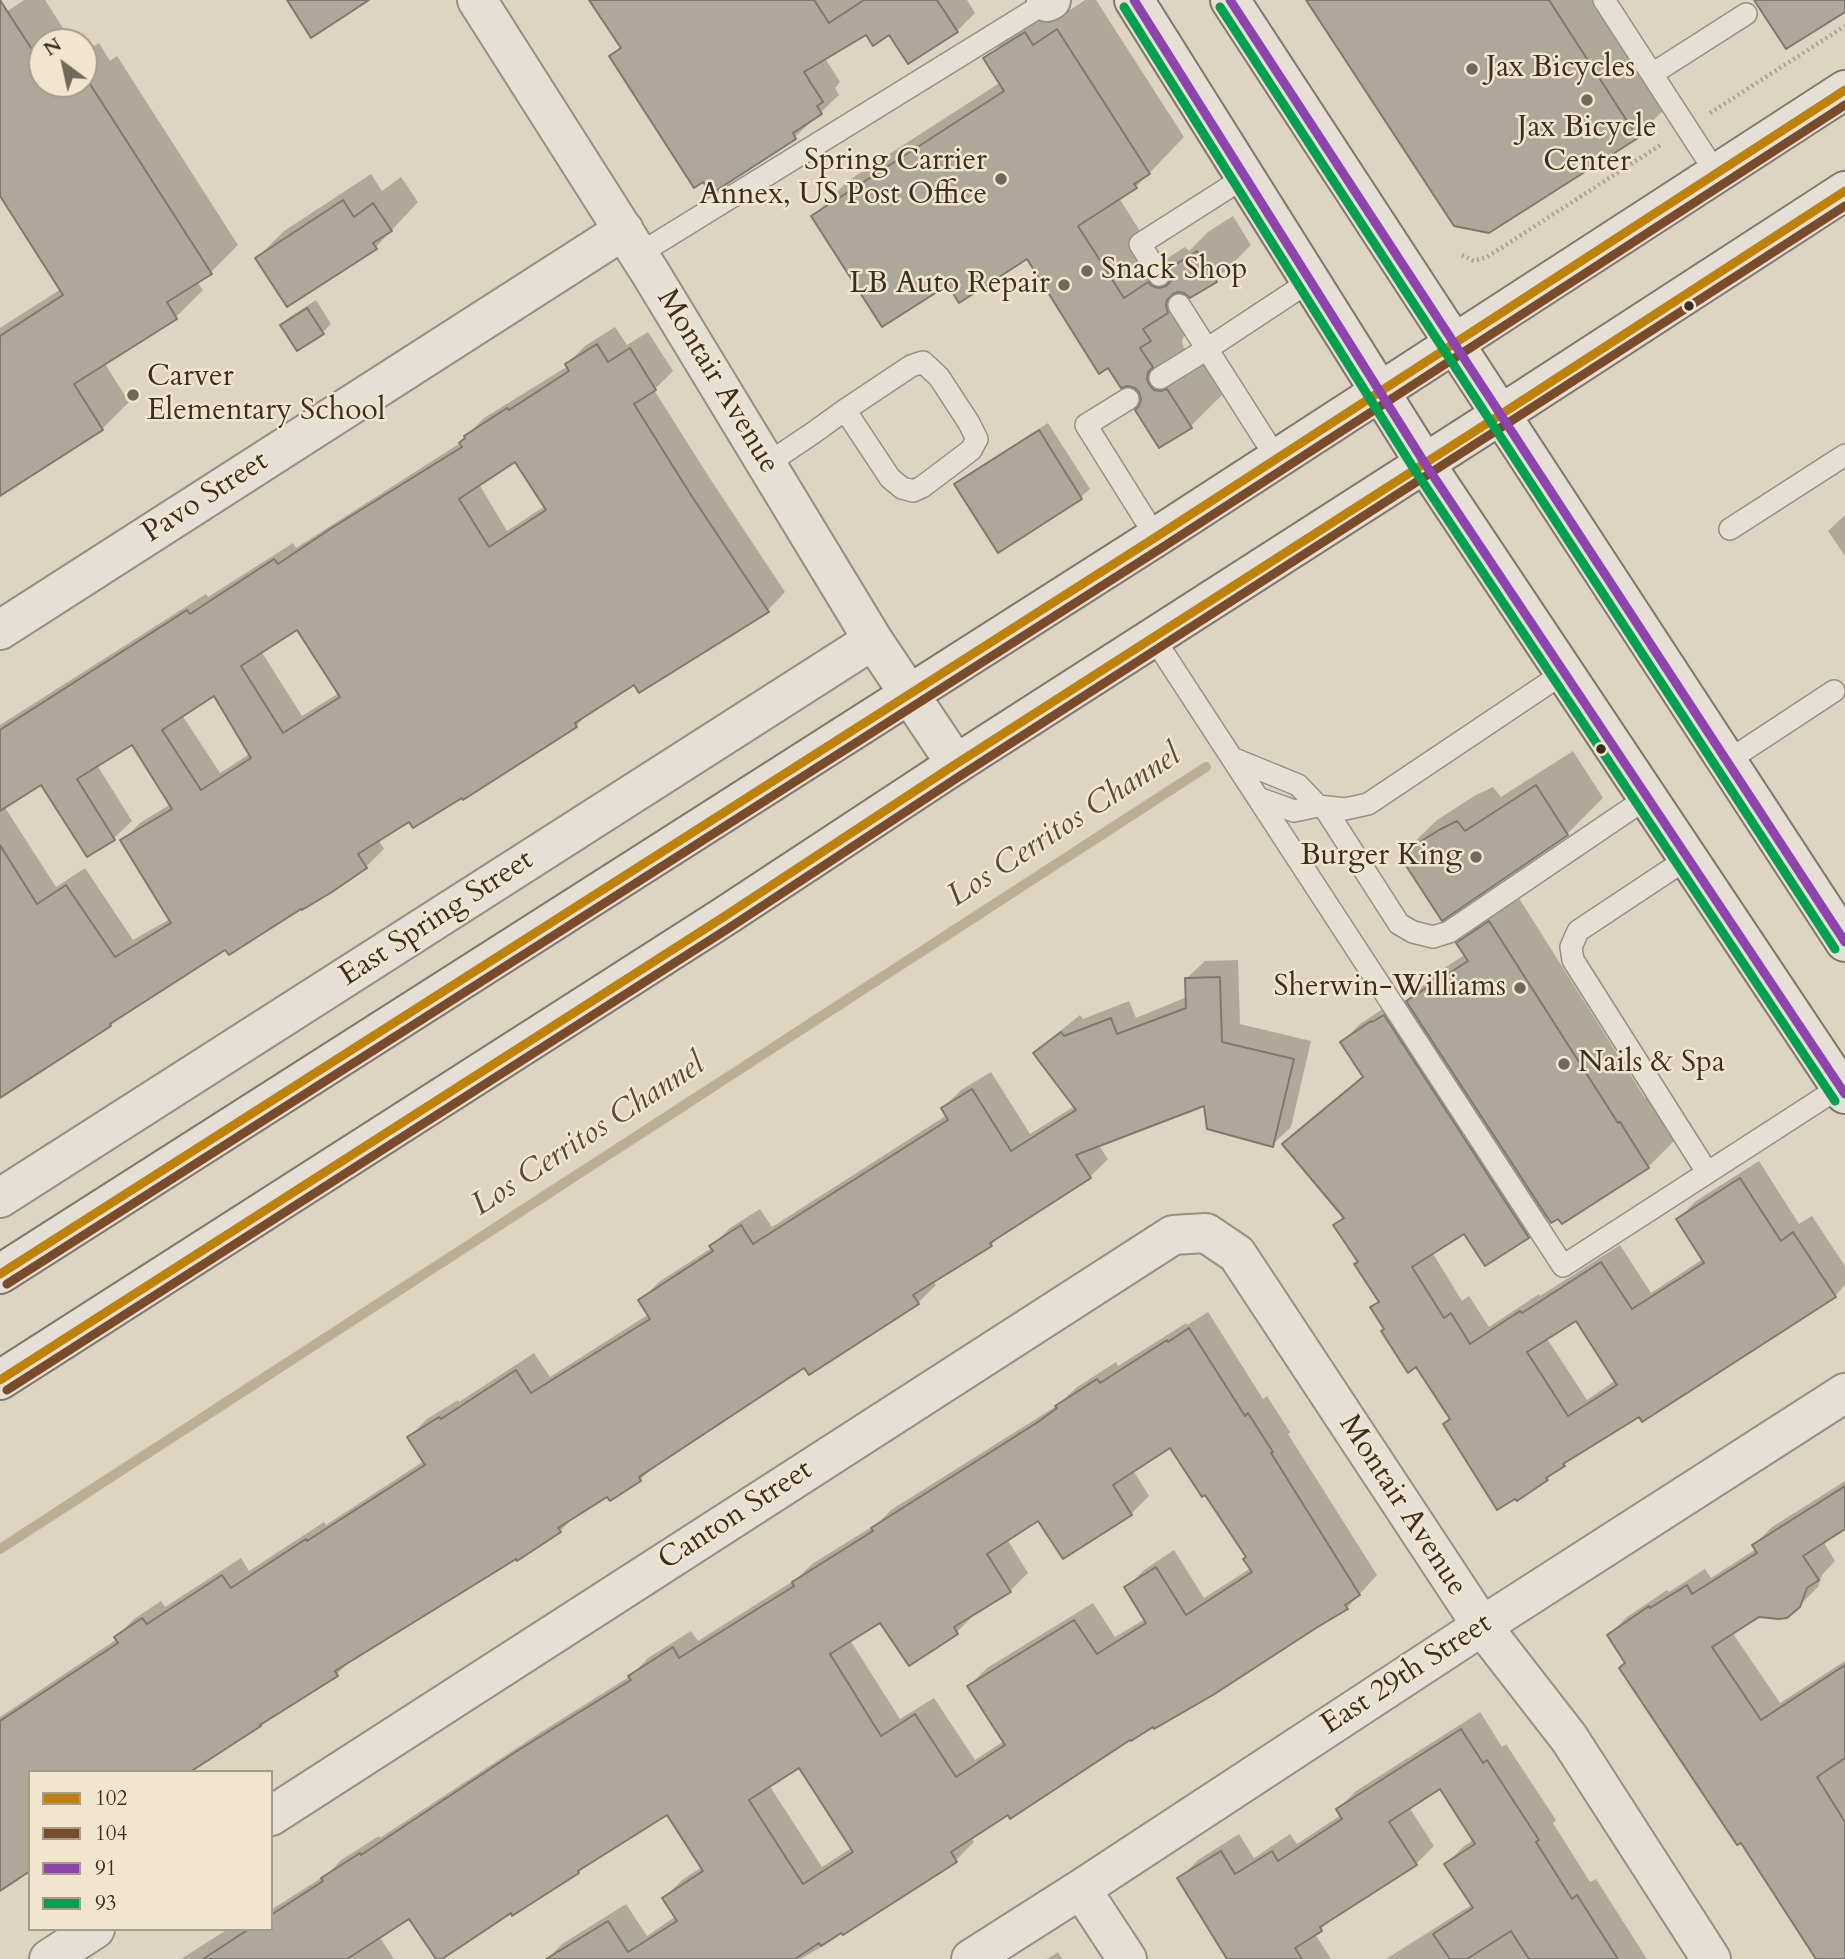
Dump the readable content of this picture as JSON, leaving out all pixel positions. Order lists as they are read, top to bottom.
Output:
{
  "streets": {
    "main road": [
      "Montair Avenue",
      "Pavo Street",
      "East Spring Street",
      "Canton Street",
      "East 29th Street"
    ]
  },
  "crossings": [
    ["Montair Avenue", "Pavo Street"],
    ["Montair Avenue", "East Spring Street"],
    ["Montair Avenue", "Canton Street"],
    ["Montair Avenue", "East 29th Street"]
  ],
  "water": ["Los Cerritos Channel"],
  "places": [
    "Jax Bicycles",
    "Jax Bicycle Center",
    "Spring Carrier Annex, US Post Office",
    "Snack Shop",
    "LB Auto Repair",
    "Carver Elementary School",
    "Burger King",
    "Sherwin-Williams",
    "Nails & Spa"
  ],
  "lines": [
    "transit line 91",
    "transit line 93",
    "transit line 102",
    "transit line 104"
  ],
  "legend": [
    "102",
    "104",
    "91",
    "93"
  ],
  "north": "top left"
}
